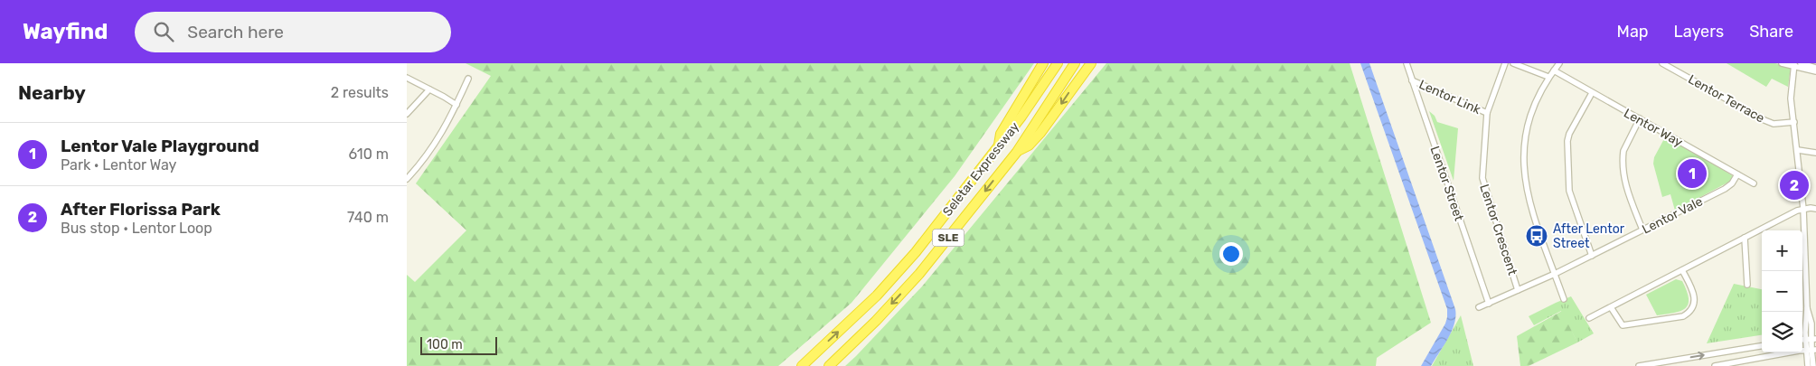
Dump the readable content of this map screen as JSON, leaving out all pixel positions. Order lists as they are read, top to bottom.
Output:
{
  "streets": {
    "highway": ["Seletar Expressway", "SLE"],
    "street": [
      "Lentor Link",
      "Lentor Terrace",
      "Lentor Way",
      "Lentor Street",
      "Lentor Vale",
      "Lentor Crescent"
    ]
  },
  "crossings": [
    ["Lentor Link", "Lentor Street"],
    ["Lentor Link", "Lentor Crescent"],
    ["Lentor Way", "Lentor Vale"]
  ],
  "places": {
    "bus stop": ["After Lentor Street"]
  },
  "scale_bar": "100 m",
  "page": {
    "header": "Wayfind",
    "search": "Search here",
    "nav": ["Map", "Layers", "Share"],
    "heading": ["Nearby", "2 results"],
    "list": [
      {
        "mark": "1",
        "name": "Lentor Vale Playground",
        "note": "Park · Lentor Way",
        "value": "610 m"
      },
      {
        "mark": "2",
        "name": "After Florissa Park",
        "note": "Bus stop · Lentor Loop",
        "value": "740 m"
      }
    ],
    "pins": ["1", "2"],
    "map_buttons": ["+", "−"],
    "scale": "100 m"
  }
}
